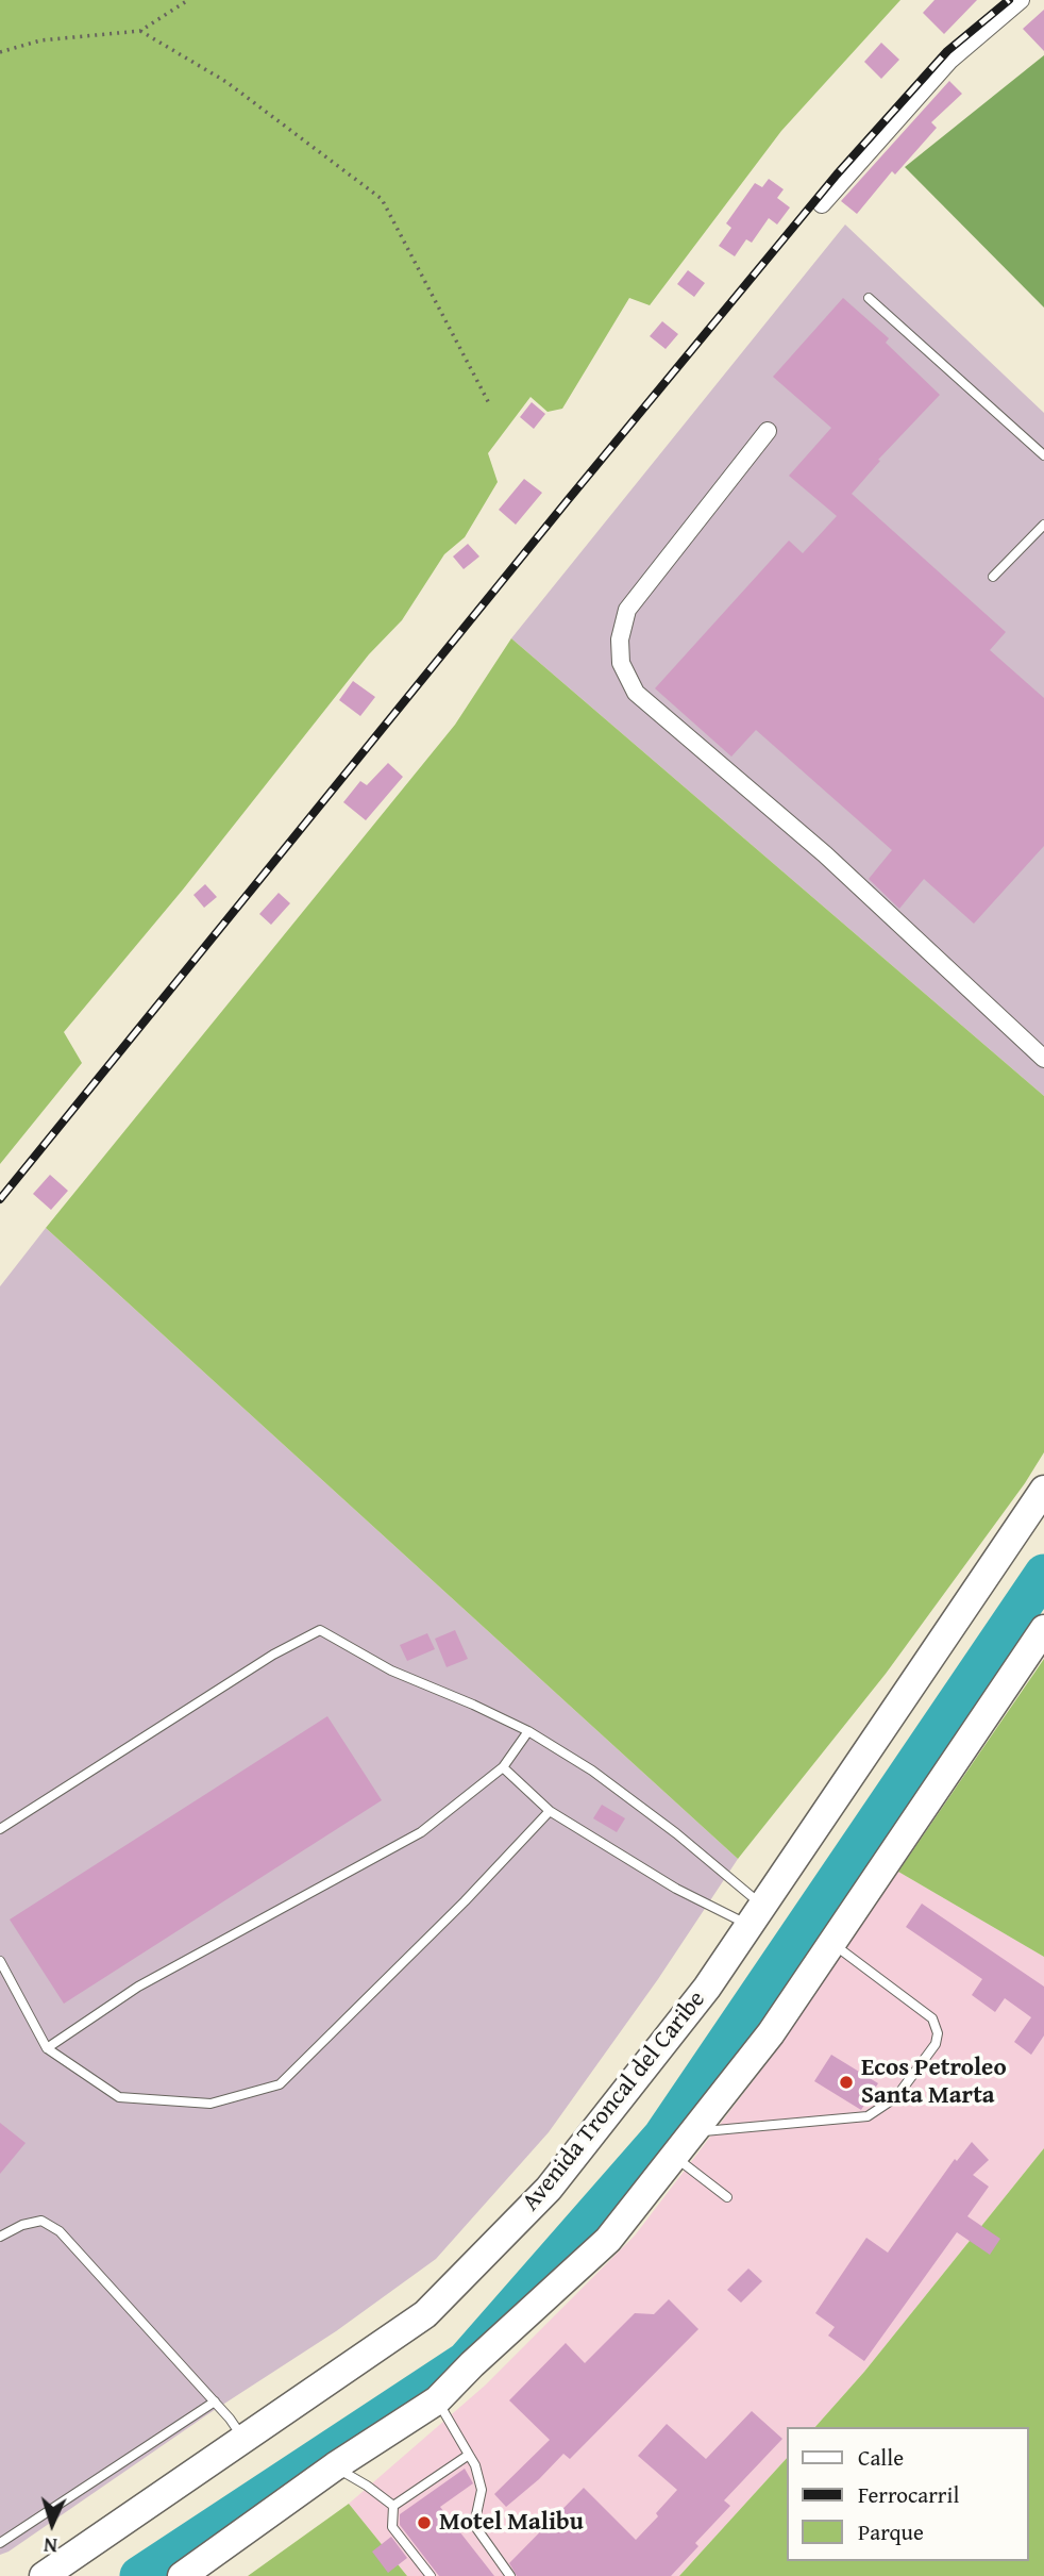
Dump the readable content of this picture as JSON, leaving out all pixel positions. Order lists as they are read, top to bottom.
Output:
{
  "streets": {
    "highway": ["Avenida Troncal del Caribe"]
  },
  "places": ["Ecos Petroleo Santa Marta", "Motel Malibu"],
  "legend": ["Calle", "Ferrocarril", "Parque"],
  "north": "bottom"
}
